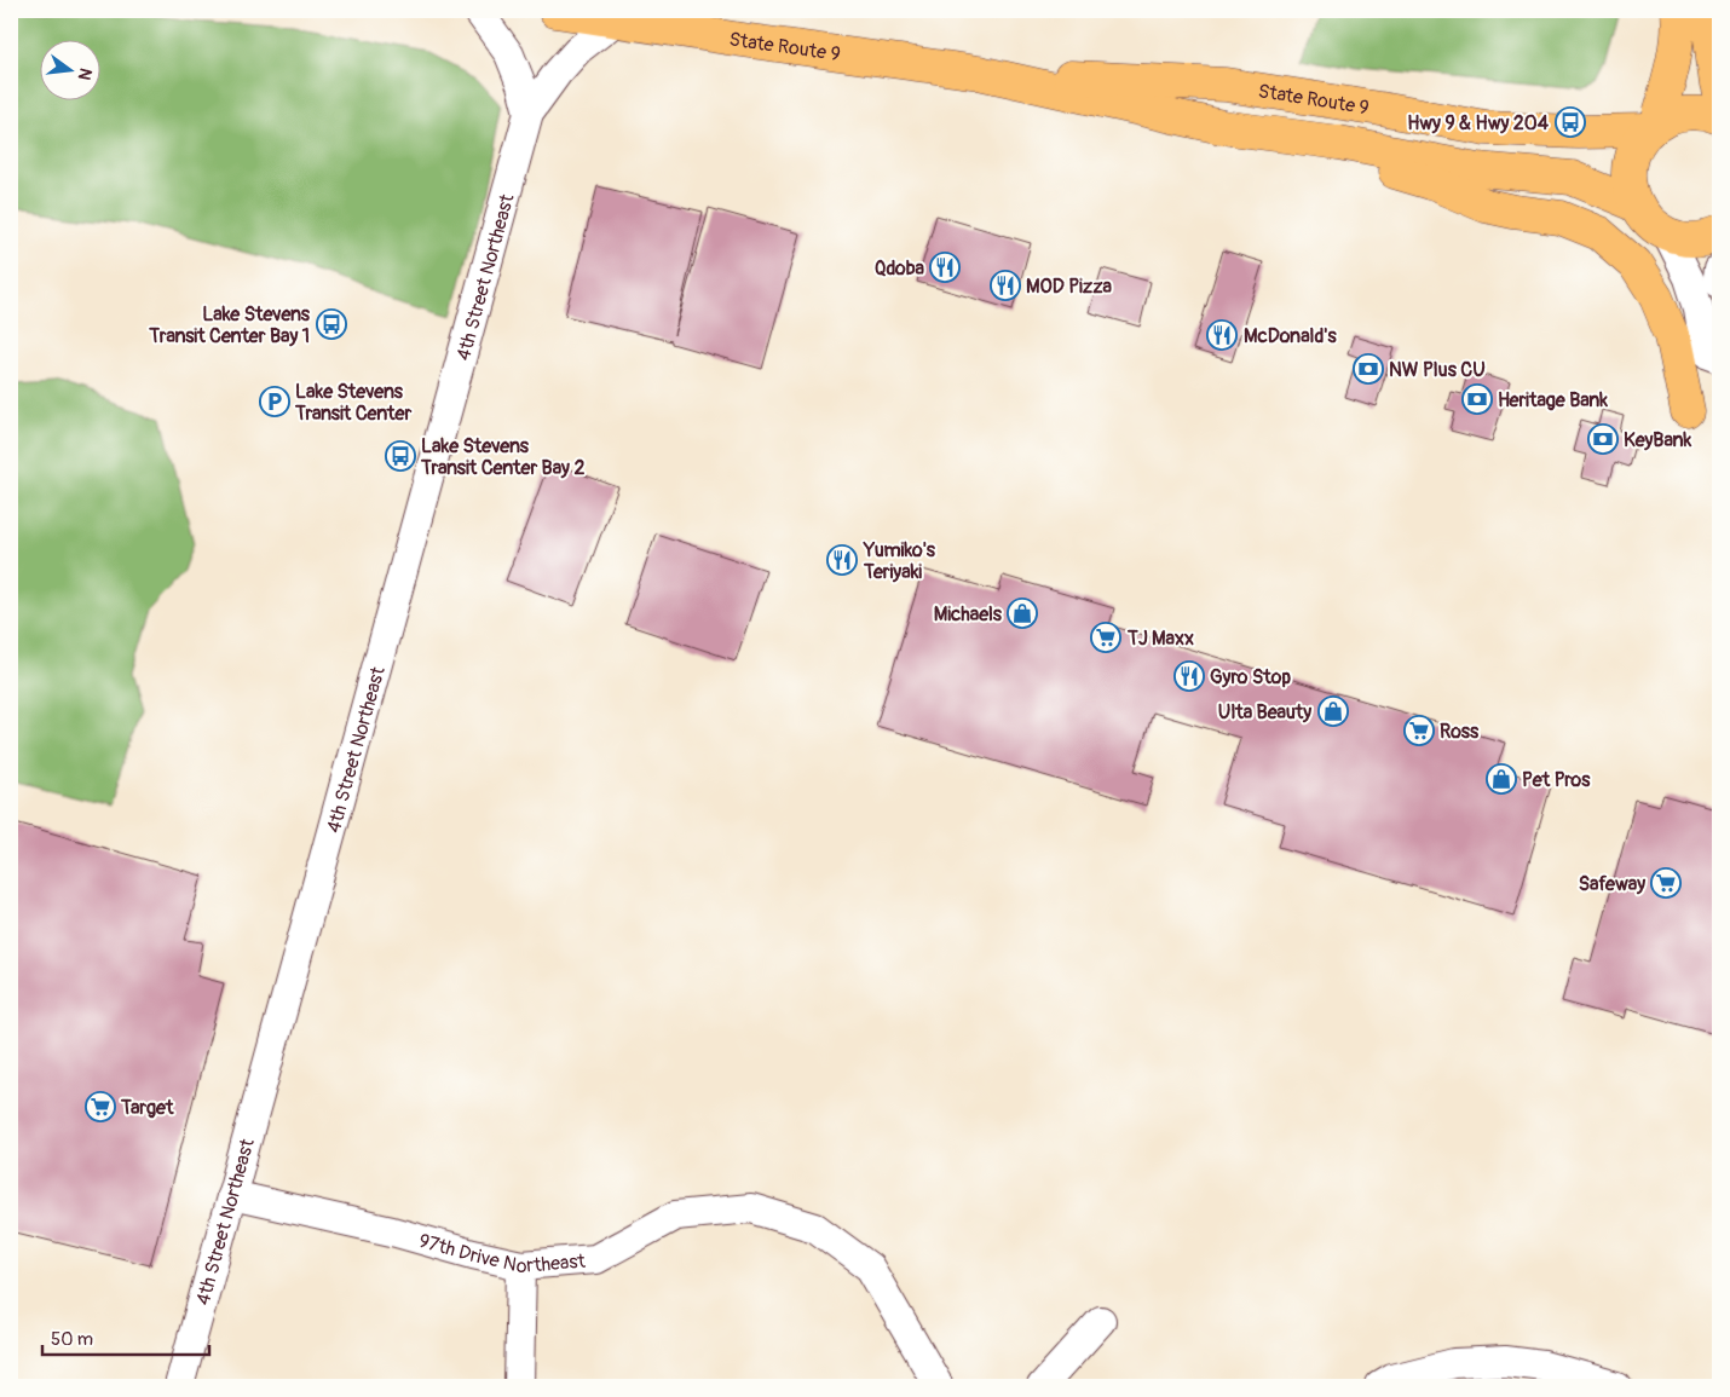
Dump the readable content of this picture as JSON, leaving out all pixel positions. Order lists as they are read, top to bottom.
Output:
{
  "streets": {
    "main road": ["State Route 9"],
    "street": ["4th Street Northeast", "97th Drive Northeast"]
  },
  "crossings": [
    ["4th Street Northeast", "97th Drive Northeast"]
  ],
  "places": {
    "bus stop": ["Hwy 9 & Hwy 204", "Lake Stevens Transit Center Bay 1", "Lake Stevens Transit Center Bay 2"],
    "restaurant": [
      "Qdoba",
      "MOD Pizza",
      "McDonald's",
      "Yumiko's Teriyaki",
      "Gyro Stop"
    ],
    "bank": ["NW Plus CU", "Heritage Bank", "KeyBank"],
    "parking": ["Lake Stevens Transit Center"],
    "shop": ["Michaels", "Ulta Beauty", "Pet Pros"],
    "supermarket": [
      "TJ Maxx",
      "Ross",
      "Safeway",
      "Target"
    ]
  },
  "scale_bar": "50 m",
  "north": "right"
}
